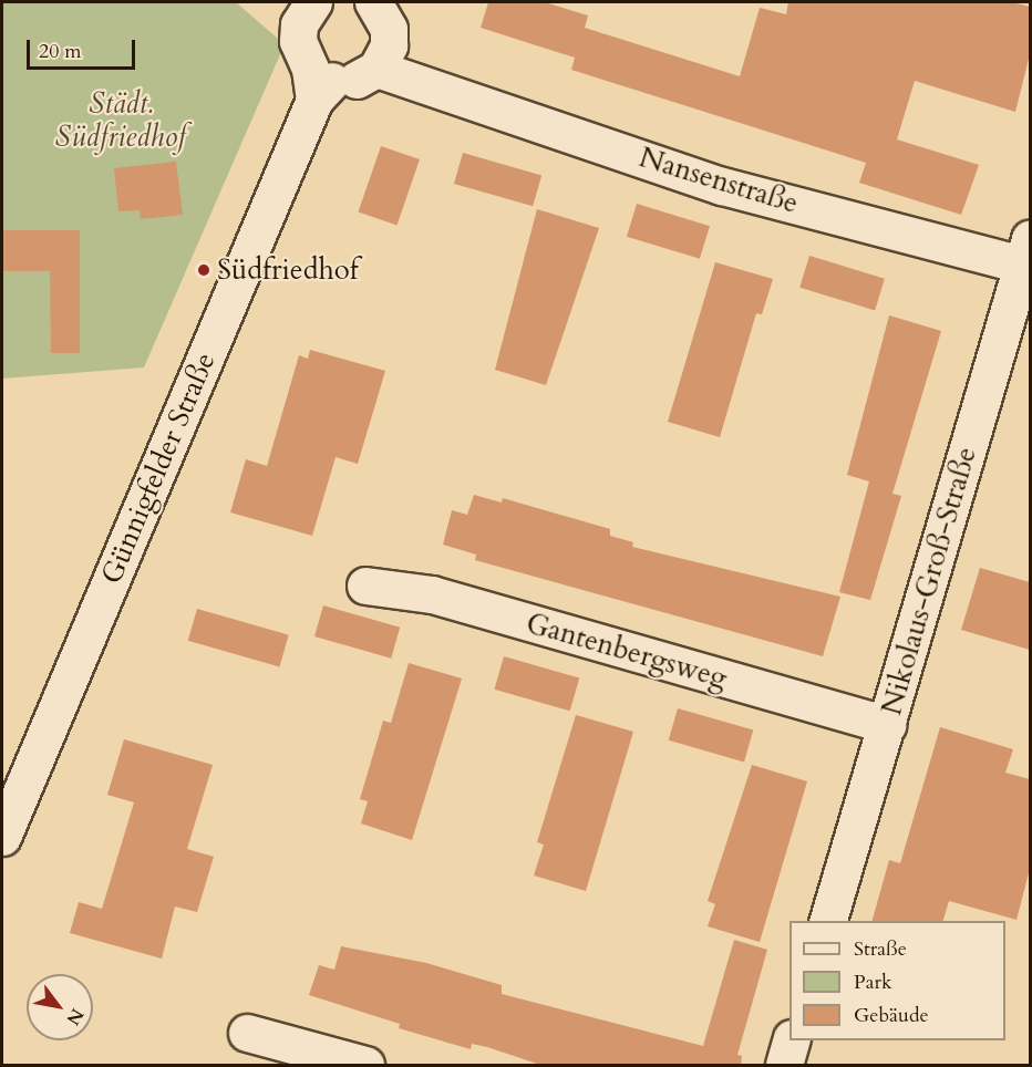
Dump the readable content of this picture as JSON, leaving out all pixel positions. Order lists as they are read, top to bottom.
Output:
{
  "streets": {
    "street": [
      "Nansenstraße",
      "Günnigfelder Straße",
      "Nikolaus-Groß-Straße",
      "Gantenbergsweg"
    ]
  },
  "crossings": [
    ["Nansenstraße", "Nikolaus-Groß-Straße"],
    ["Nikolaus-Groß-Straße", "Gantenbergsweg"]
  ],
  "parks": ["Städt. Südfriedhof"],
  "places": ["Südfriedhof"],
  "legend": ["Straße", "Park", "Gebäude"],
  "scale_bar": "20 m",
  "north": "bottom right"
}
